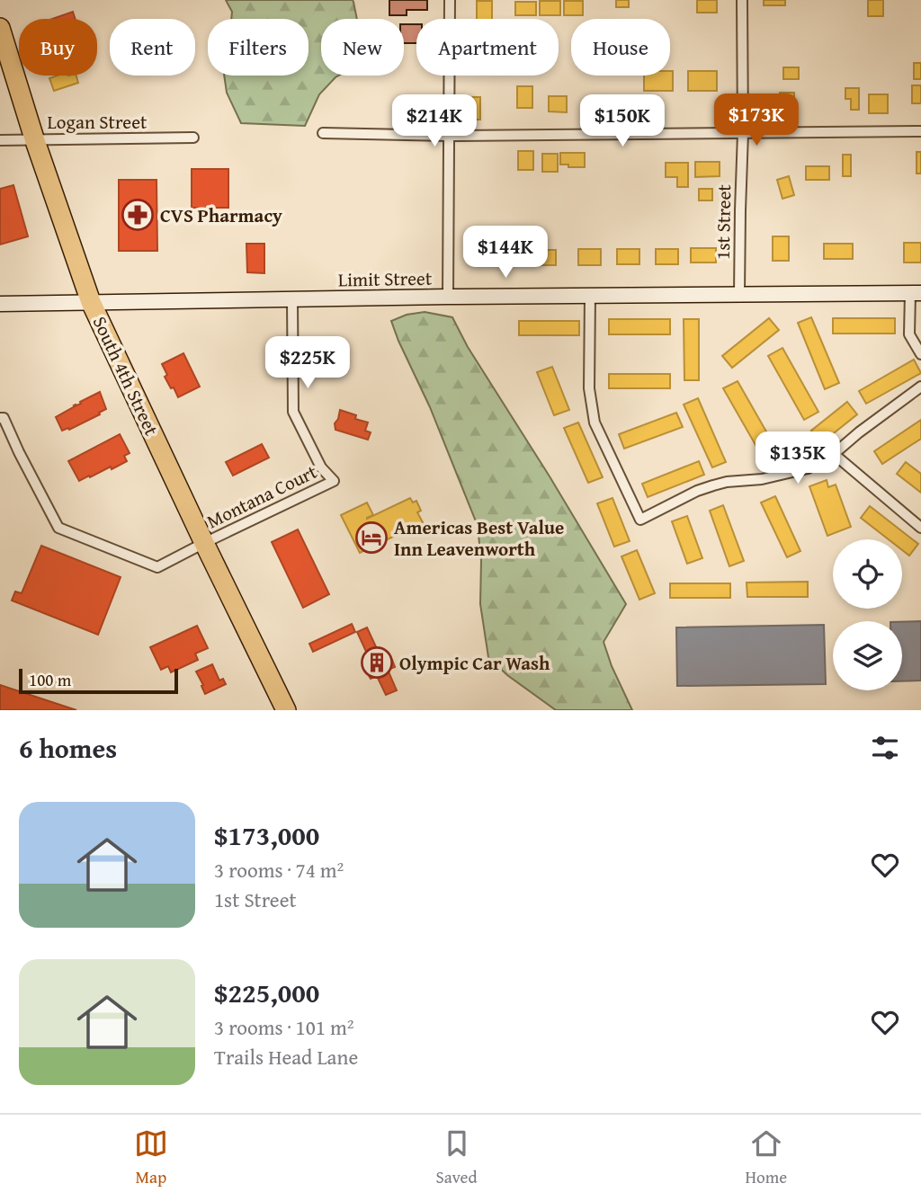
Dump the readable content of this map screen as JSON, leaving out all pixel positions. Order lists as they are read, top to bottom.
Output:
{
  "streets": {
    "highway": ["South 4th Street"],
    "street": [
      "Logan Street",
      "1st Street",
      "Limit Street",
      "Montana Court"
    ]
  },
  "crossings": [
    ["Logan Street", "South 4th Street"],
    ["1st Street", "Limit Street"],
    ["Limit Street", "South 4th Street"],
    ["Limit Street", "Montana Court"],
    ["South 4th Street", "Montana Court"]
  ],
  "places": {
    "pharmacy": ["CVS Pharmacy"],
    "hotel": ["Americas Best Value Inn Leavenworth"],
    "building": ["Olympic Car Wash"]
  },
  "scale_bar": "100 m",
  "page": {
    "chip": [
      "Buy",
      "Rent",
      "Filters",
      "New",
      "Apartment",
      "House"
    ],
    "price": [
      "$173K",
      "$214K",
      "$150K",
      "$144K",
      "$225K",
      "$135K"
    ],
    "scale": "100 m",
    "heading": "6 homes",
    "list": [
      {
        "name": "$173,000",
        "note": "3 rooms · 74 m² · 1st Street"
      },
      {
        "name": "$225,000",
        "note": "3 rooms · 101 m² · Trails Head Lane"
      }
    ],
    "tabs": ["Map", "Saved", "Home"]
  }
}
